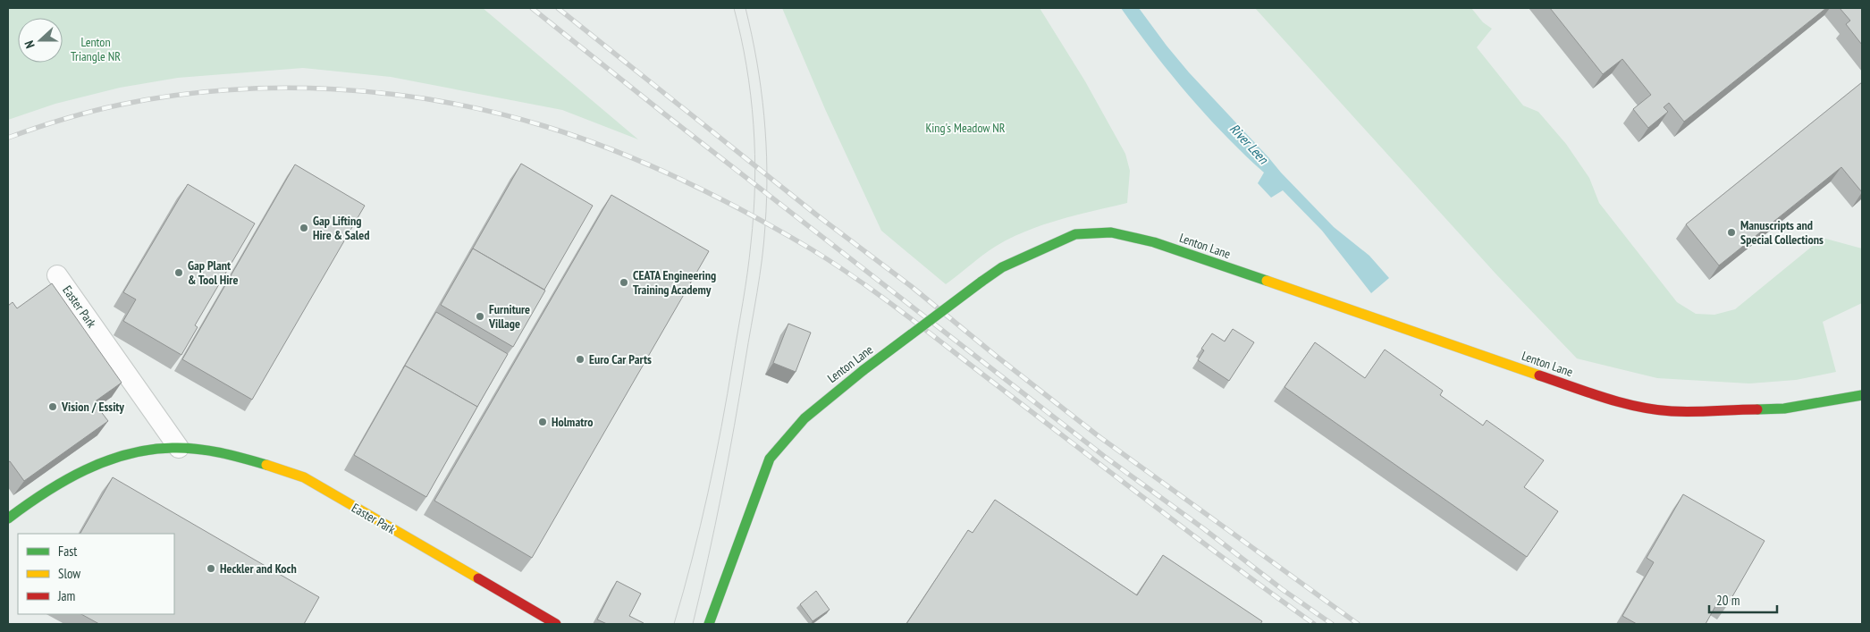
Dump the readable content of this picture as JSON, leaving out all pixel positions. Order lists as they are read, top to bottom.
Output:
{
  "streets": {
    "street": ["Lenton Lane", "Easter Park"]
  },
  "water": ["River Leen"],
  "parks": ["Lenton Triangle NR", "King's Meadow NR"],
  "places": [
    "Gap Lifting Hire & Saled",
    "Manuscripts and Special Collections",
    "Gap Plant & Tool Hire",
    "CEATA Engineering Training Academy",
    "Furniture Village",
    "Euro Car Parts",
    "Vision / Essity",
    "Holmatro",
    "Heckler and Koch"
  ],
  "legend": ["Fast", "Slow", "Jam"],
  "scale_bar": "20 m",
  "north": "left"
}
